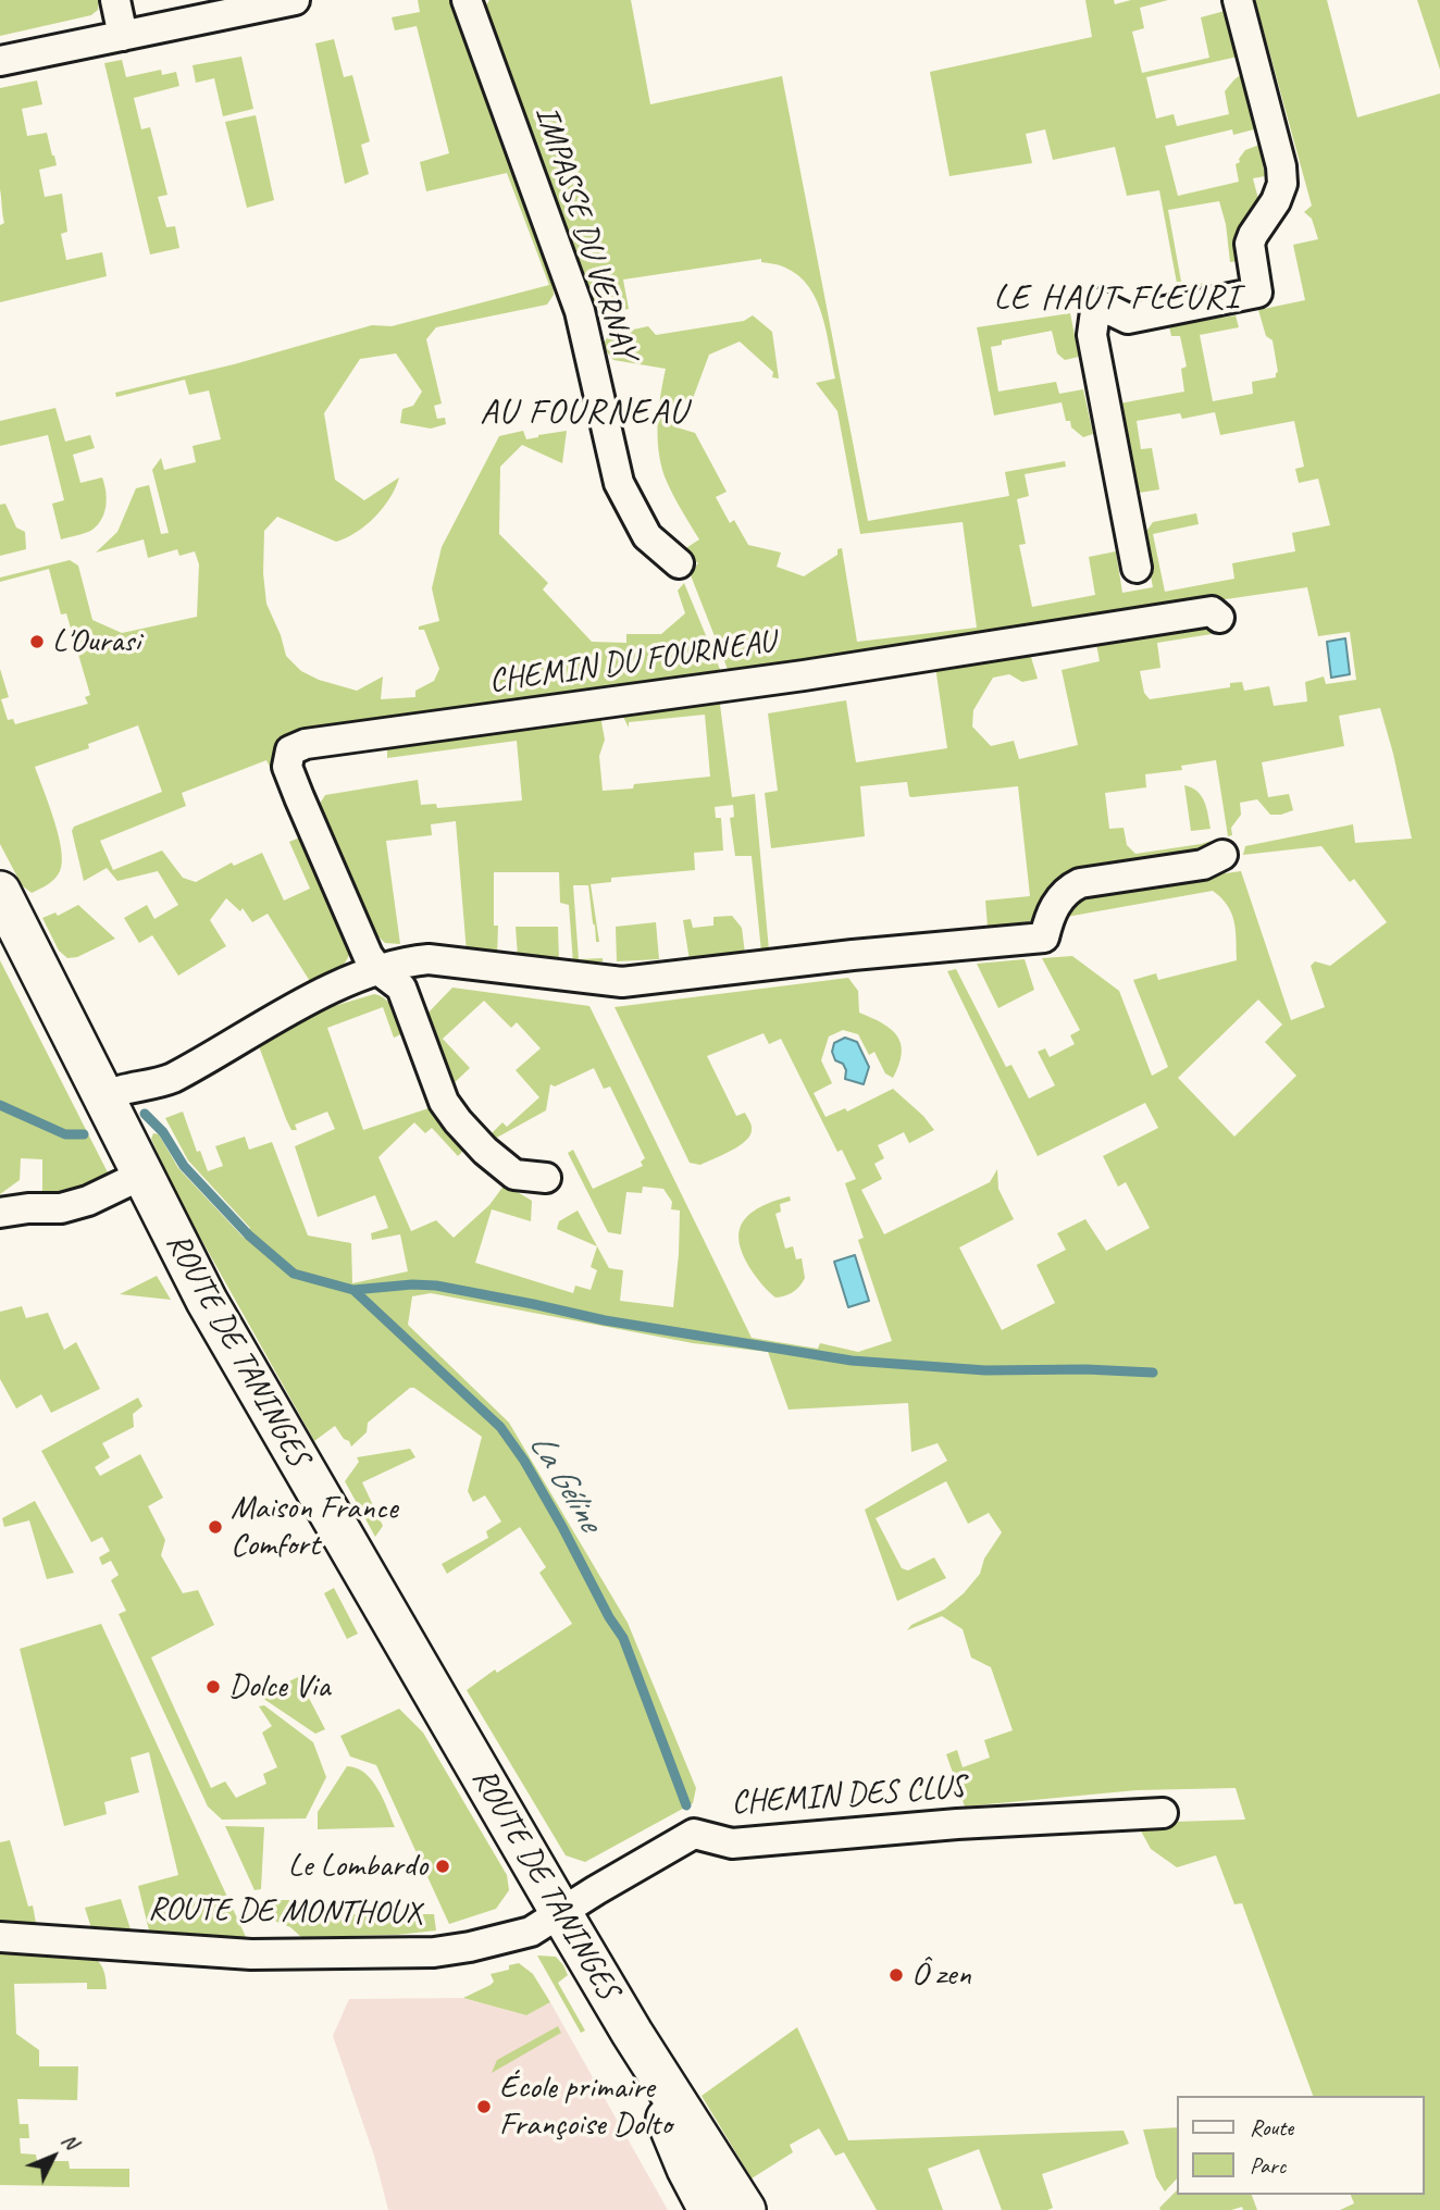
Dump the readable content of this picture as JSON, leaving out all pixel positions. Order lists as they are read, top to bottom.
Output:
{
  "streets": {
    "main road": ["ROUTE DE TANINGES"],
    "street": [
      "IMPASSE DU VERNAY",
      "CHEMIN DU FOURNEAU",
      "CHEMIN DES CLUS",
      "ROUTE DE MONTHOUX"
    ]
  },
  "crossings": [
    ["ROUTE DE TANINGES", "CHEMIN DES CLUS"],
    ["ROUTE DE TANINGES", "ROUTE DE MONTHOUX"],
    ["CHEMIN DES CLUS", "ROUTE DE MONTHOUX"]
  ],
  "districts": ["LE HAUT FLEURI", "AU FOURNEAU"],
  "water": ["La Géline"],
  "places": [
    "L'Ourasi",
    "Maison France Comfort",
    "Dolce Via",
    "Le Lombardo",
    "Ô zen",
    "École primaire Françoise Dolto"
  ],
  "legend": ["Route", "Parc"],
  "north": "top right"
}
